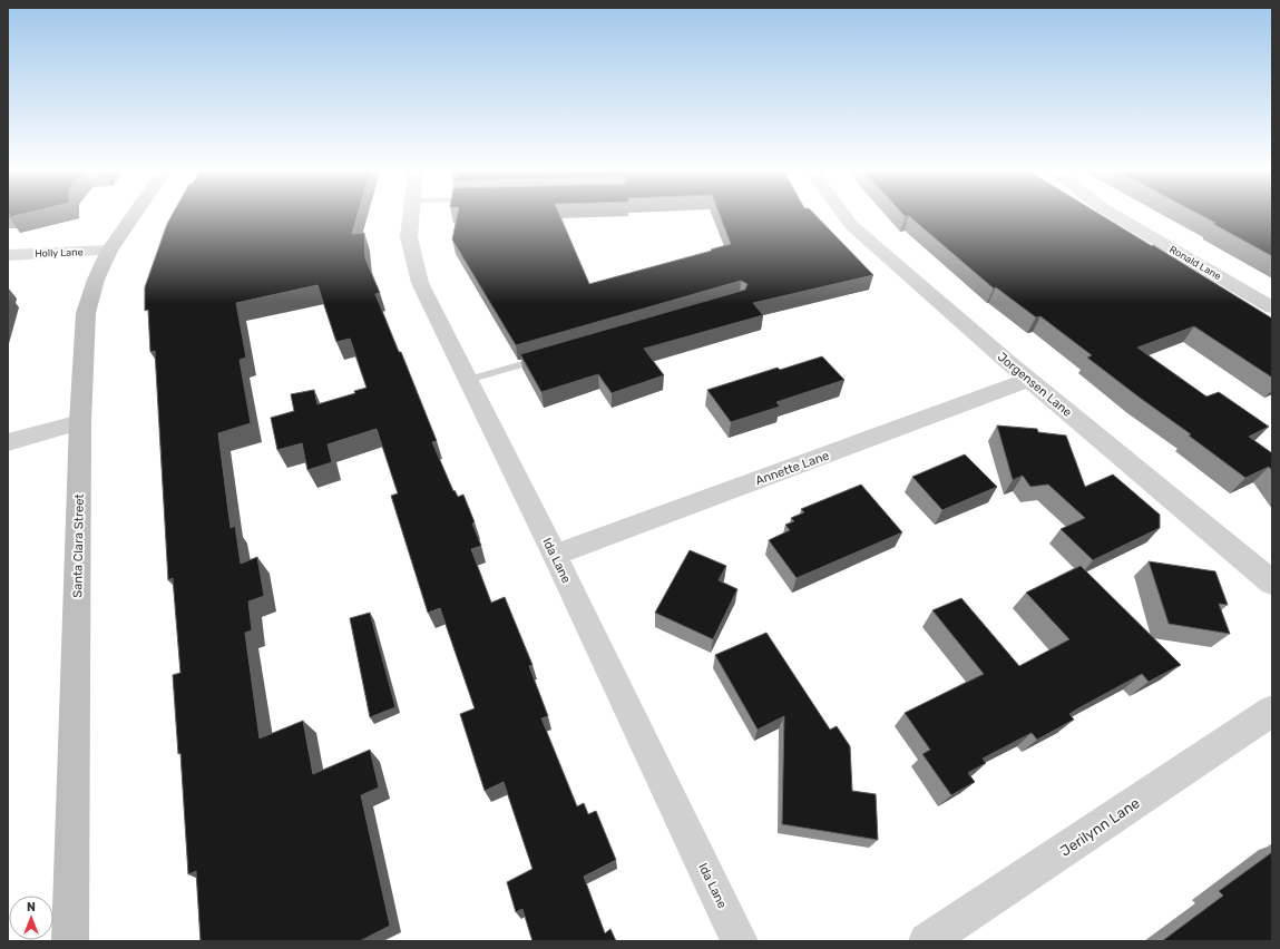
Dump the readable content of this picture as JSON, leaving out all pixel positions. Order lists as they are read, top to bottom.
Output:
{
  "streets": {
    "main road": ["Santa Clara Street"],
    "street": [
      "Holly Lane",
      "Ronald Lane",
      "Jorgensen Lane",
      "Annette Lane",
      "Ida Lane",
      "Jerilynn Lane"
    ]
  },
  "crossings": [
    ["Holly Lane", "Santa Clara Street"],
    ["Jorgensen Lane", "Annette Lane"],
    ["Annette Lane", "Ida Lane"]
  ],
  "north": "top"
}
